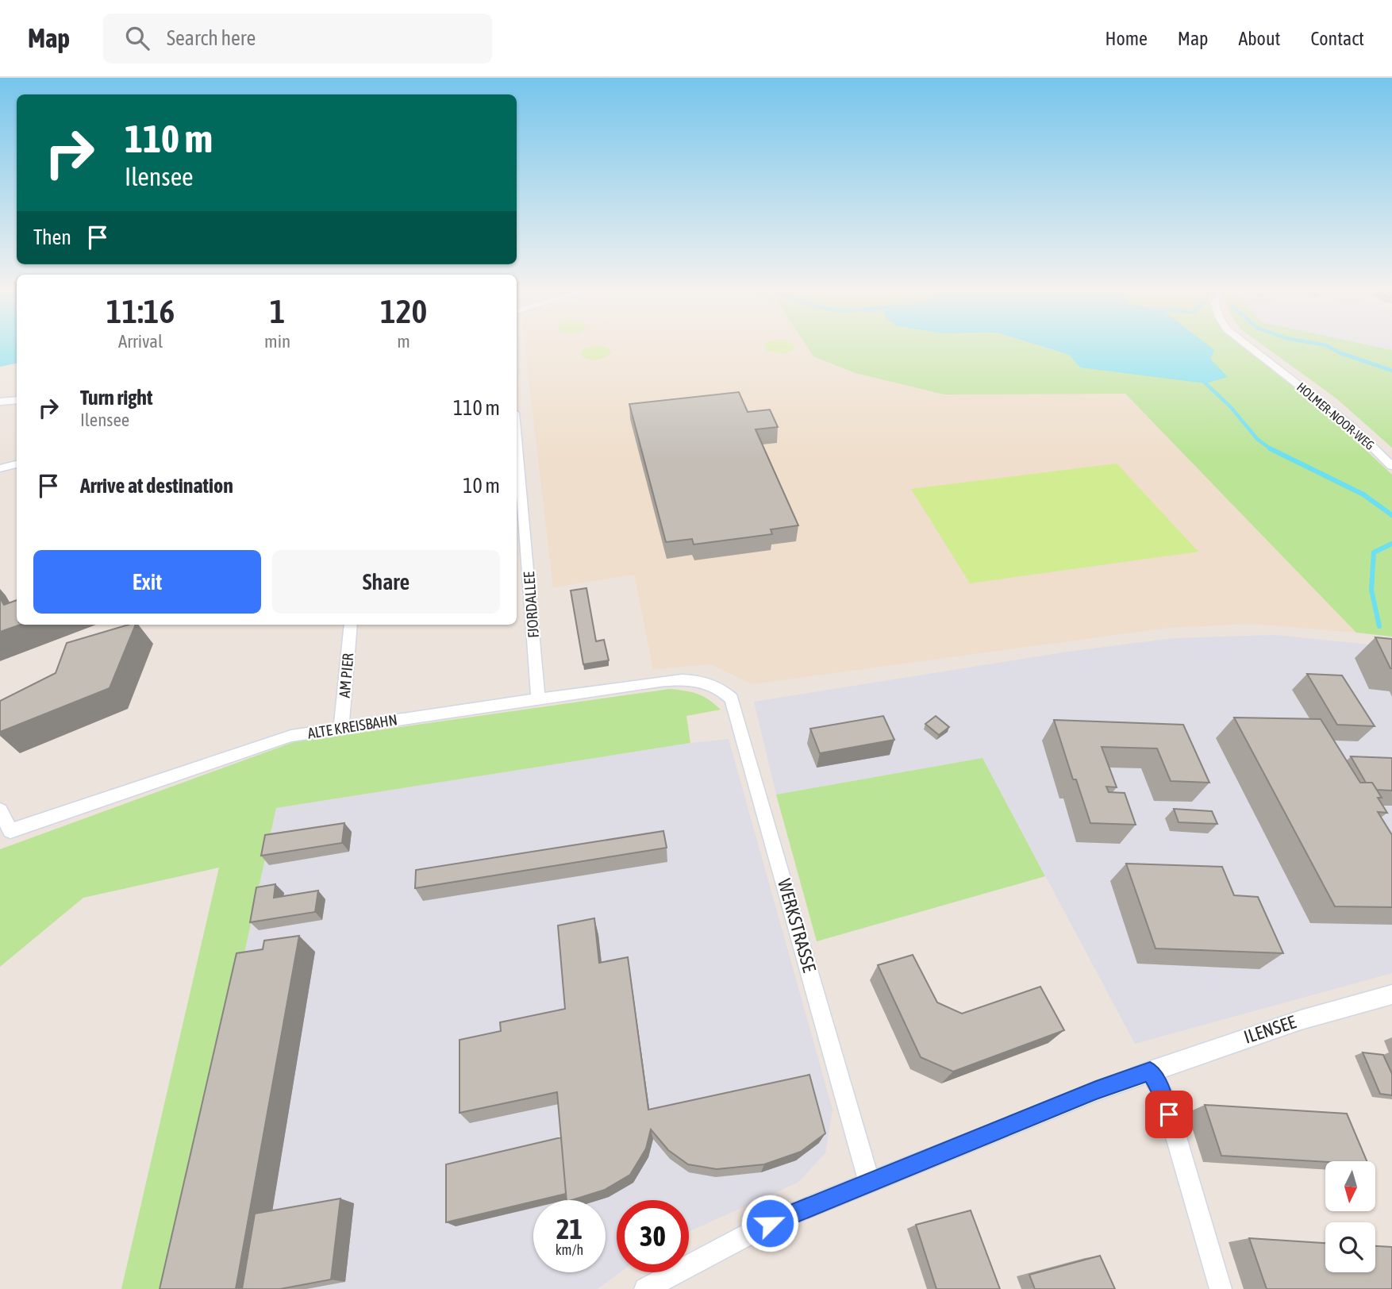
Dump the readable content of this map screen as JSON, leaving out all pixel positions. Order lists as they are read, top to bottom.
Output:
{
  "streets": {
    "street": [
      "HOLMER-NOOR-WEG",
      "FJORDALLEE",
      "AM PIER",
      "ALTE KREISBAHN",
      "WERKSTRASSE",
      "ILENSEE"
    ]
  },
  "crossings": [
    ["FJORDALLEE", "ALTE KREISBAHN"],
    ["AM PIER", "ALTE KREISBAHN"],
    ["ALTE KREISBAHN", "WERKSTRASSE"],
    ["WERKSTRASSE", "ILENSEE"]
  ],
  "north": "bottom",
  "page": {
    "header": "Map",
    "search": "Search here",
    "nav": [
      "Home",
      "Map",
      "About",
      "Contact"
    ],
    "turn": ["110 m", "Ilensee"],
    "then": "Then",
    "eta": [
      "11:16",
      "Arrival",
      "1",
      "min",
      "120",
      "m"
    ],
    "list": [
      {
        "name": "Turn right",
        "note": "Ilensee",
        "value": "110 m"
      },
      {
        "name": "Arrive at destination",
        "value": "10 m"
      }
    ],
    "buttons": ["Exit", "Share"],
    "speed": "21 km/h",
    "limit": "30"
  }
}
